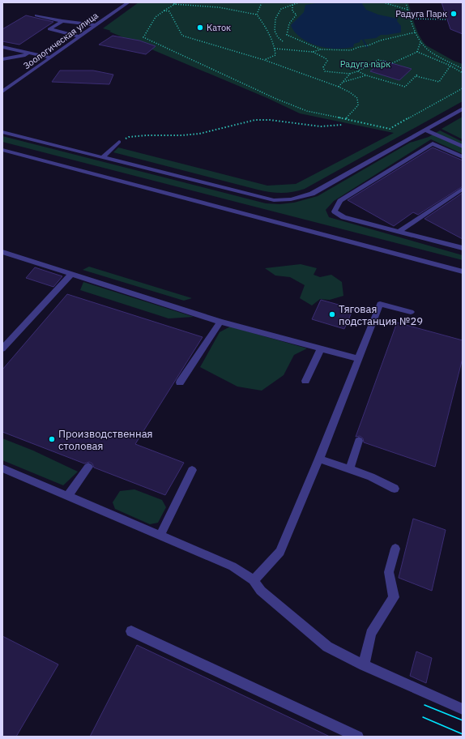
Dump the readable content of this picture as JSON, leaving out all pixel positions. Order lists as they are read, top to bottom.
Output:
{
  "streets": {
    "street": ["Зоологическая улица"]
  },
  "parks": ["Радуга парк"],
  "places": [
    "Радуга Парк",
    "Каток",
    "Тяговая подстанция №29",
    "Производственная столовая"
  ]
}
